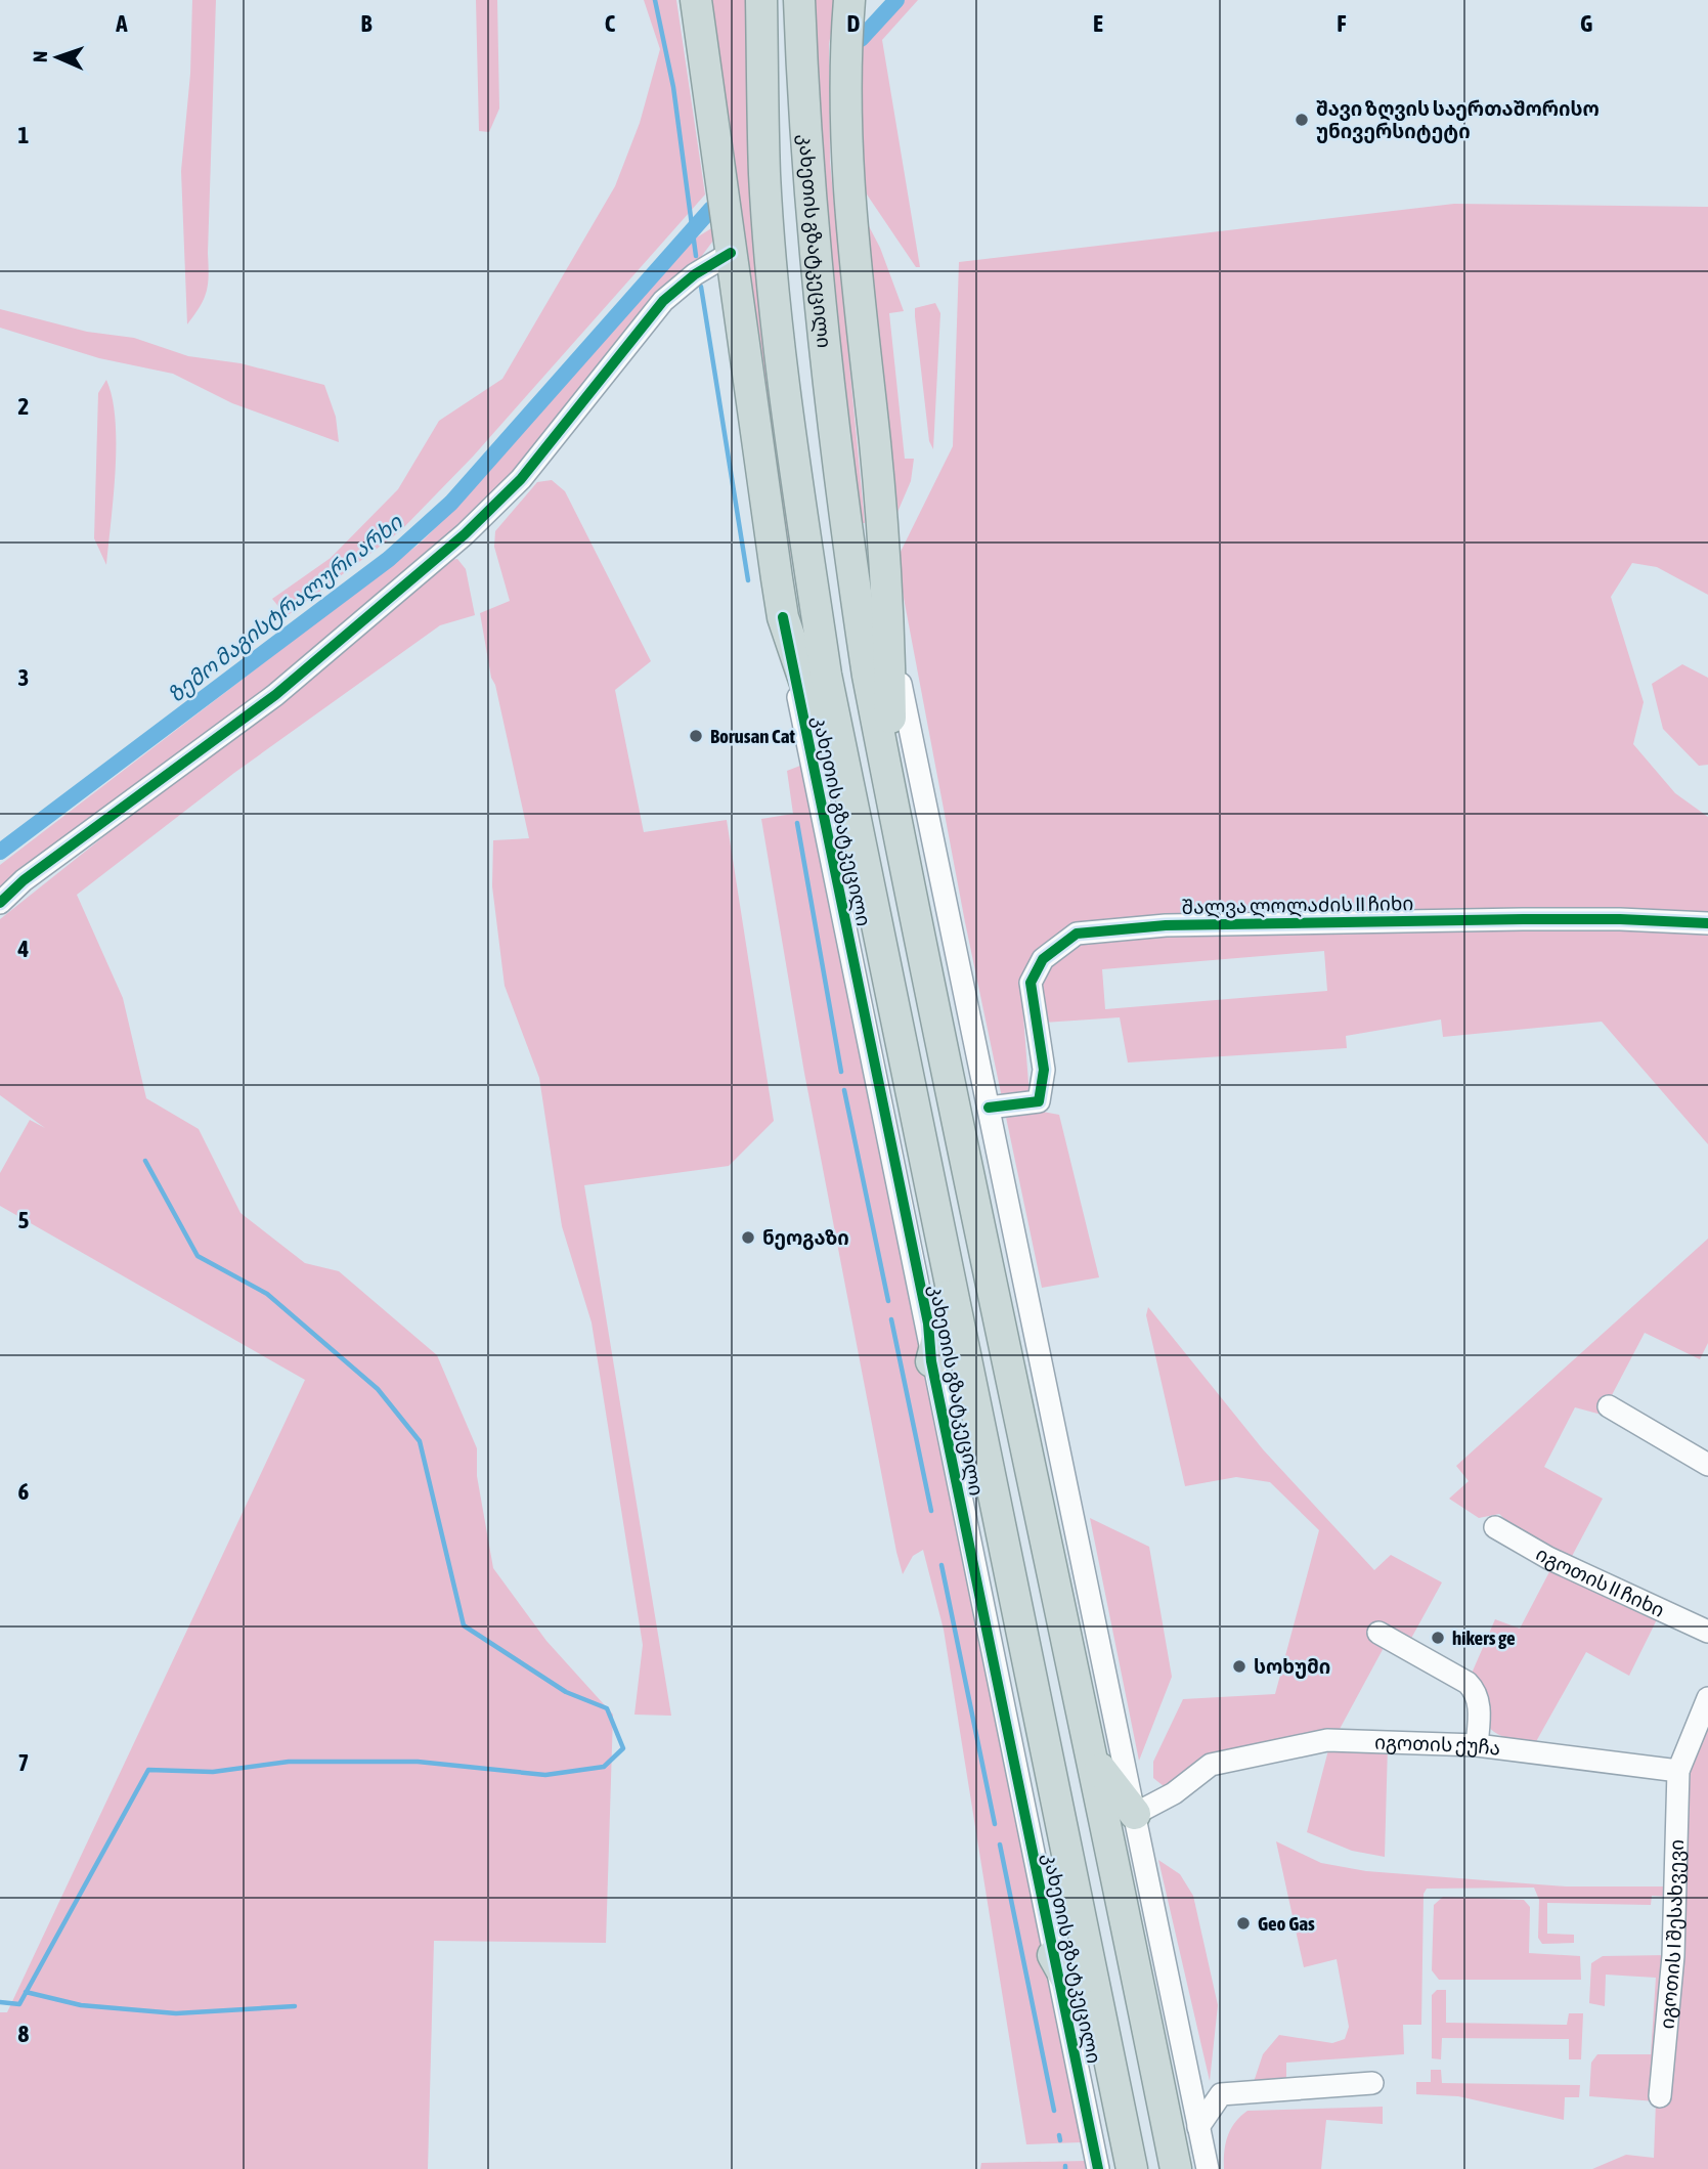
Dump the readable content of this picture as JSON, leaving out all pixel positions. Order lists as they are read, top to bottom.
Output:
{
  "streets": {
    "highway": ["კახეთის გზატკეცილი"],
    "street": [
      "შალვა ლოლაძის II ჩიხი",
      "იგოთის II ჩიხი",
      "იგოთის ქუჩა",
      "იგოთის I შესახვევი"
    ]
  },
  "crossings": [
    ["იგოთის ქუჩა", "იგოთის I შესახვევი"]
  ],
  "water": ["ზემო მაგისტრალური არხი"],
  "places": [
    "შავი ზღვის საერთაშორისო უნივერსიტეტი",
    "Borusan Cat",
    "ნეოგაზი",
    "hikers ge",
    "სოხუმი",
    "Geo Gas"
  ],
  "north": "left",
  "grid": {
    "columns": [
      "A",
      "B",
      "C",
      "D",
      "E",
      "F",
      "G"
    ],
    "rows": [
      "1",
      "2",
      "3",
      "4",
      "5",
      "6",
      "7",
      "8"
    ]
  }
}
